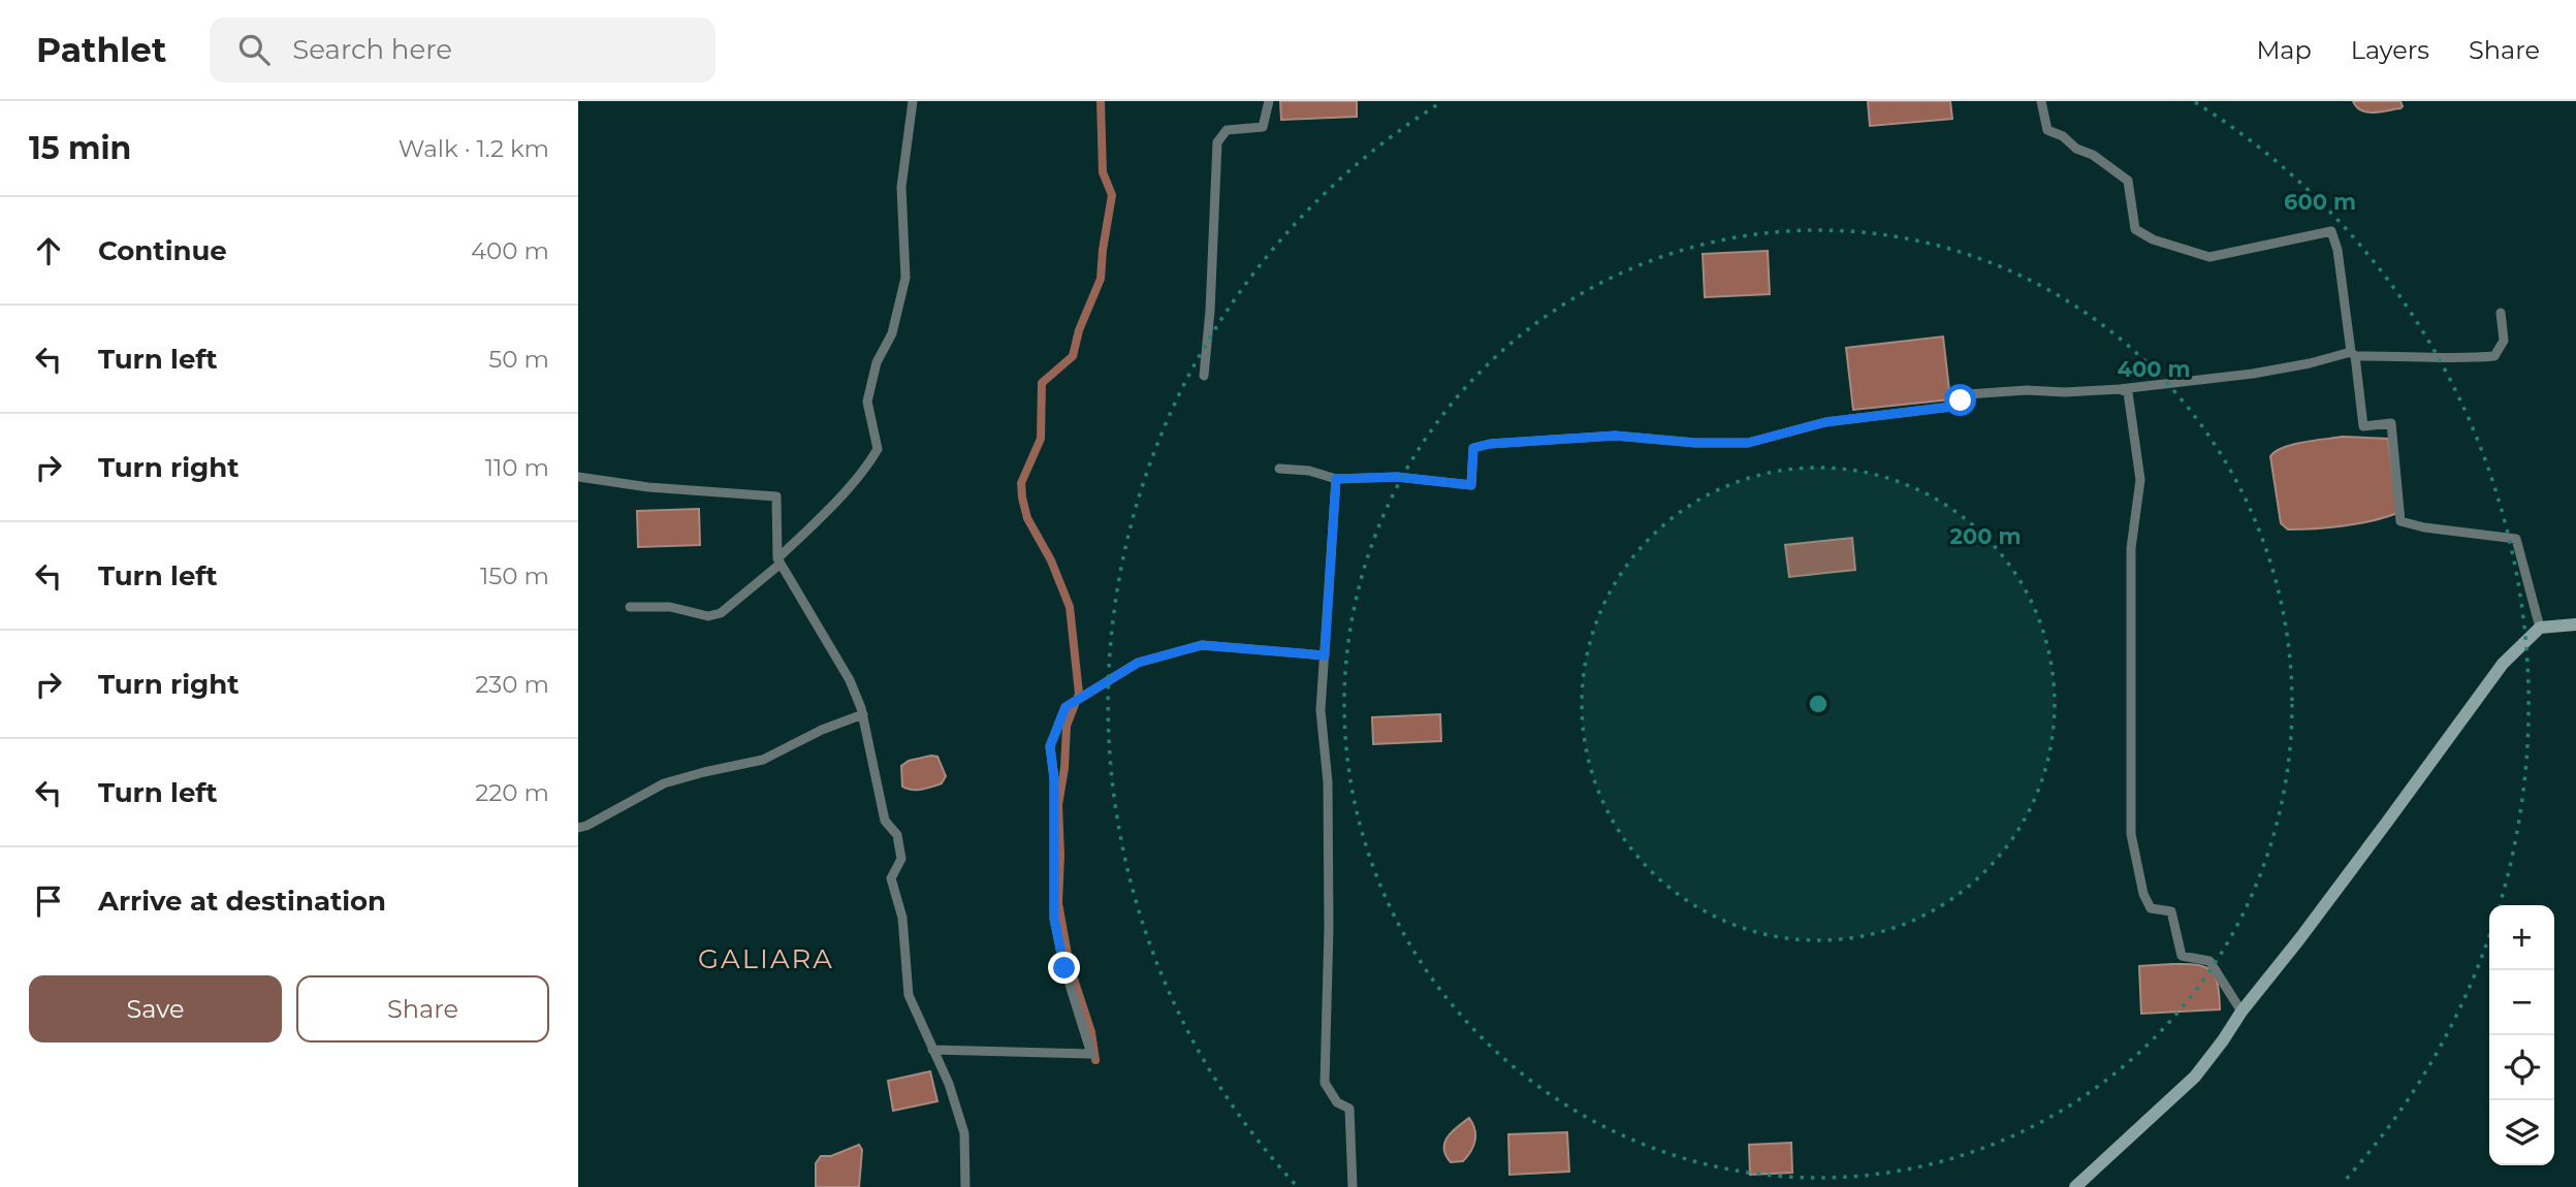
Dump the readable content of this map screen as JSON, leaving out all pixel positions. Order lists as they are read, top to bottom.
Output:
{
  "districts": ["GALIARA"],
  "page": {
    "header": "Pathlet",
    "search": "Search here",
    "nav": ["Map", "Layers", "Share"],
    "heading": ["15 min", "Walk · 1.2 km"],
    "list": [
      ["Continue", "400 m"],
      ["Turn left", "50 m"],
      ["Turn right", "110 m"],
      ["Turn left", "150 m"],
      ["Turn right", "230 m"],
      ["Turn left", "220 m"],
      "Arrive at destination"
    ],
    "map_buttons": ["+", "−"],
    "buttons": ["Save", "Share"]
  },
  "rings": ["600 m", "400 m", "200 m"]
}
